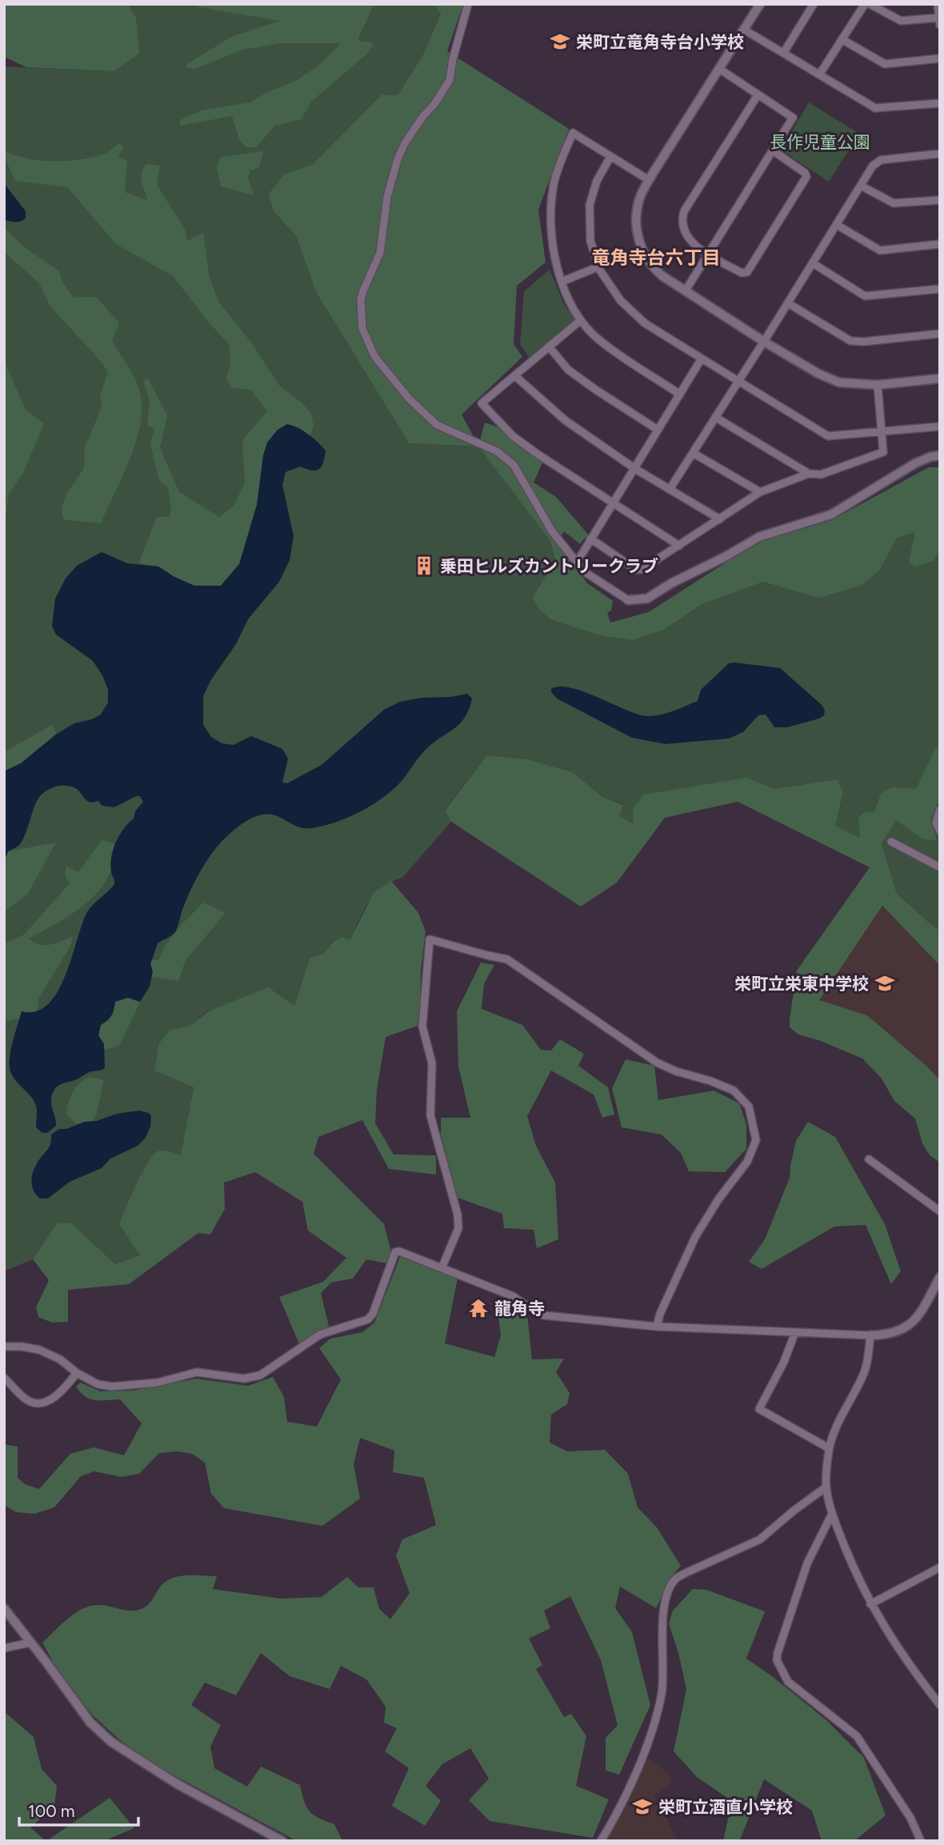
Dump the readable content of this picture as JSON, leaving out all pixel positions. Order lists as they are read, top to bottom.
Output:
{
  "districts": ["竜角寺台六丁目"],
  "parks": ["長作児童公園"],
  "places": {
    "school or university": ["栄町立竜角寺台小学校", "栄町立栄東中学校", "栄町立酒直小学校"],
    "building": ["乗田ヒルズカントリークラブ"],
    "temple": ["龍角寺"]
  },
  "scale_bar": "100 m"
}
